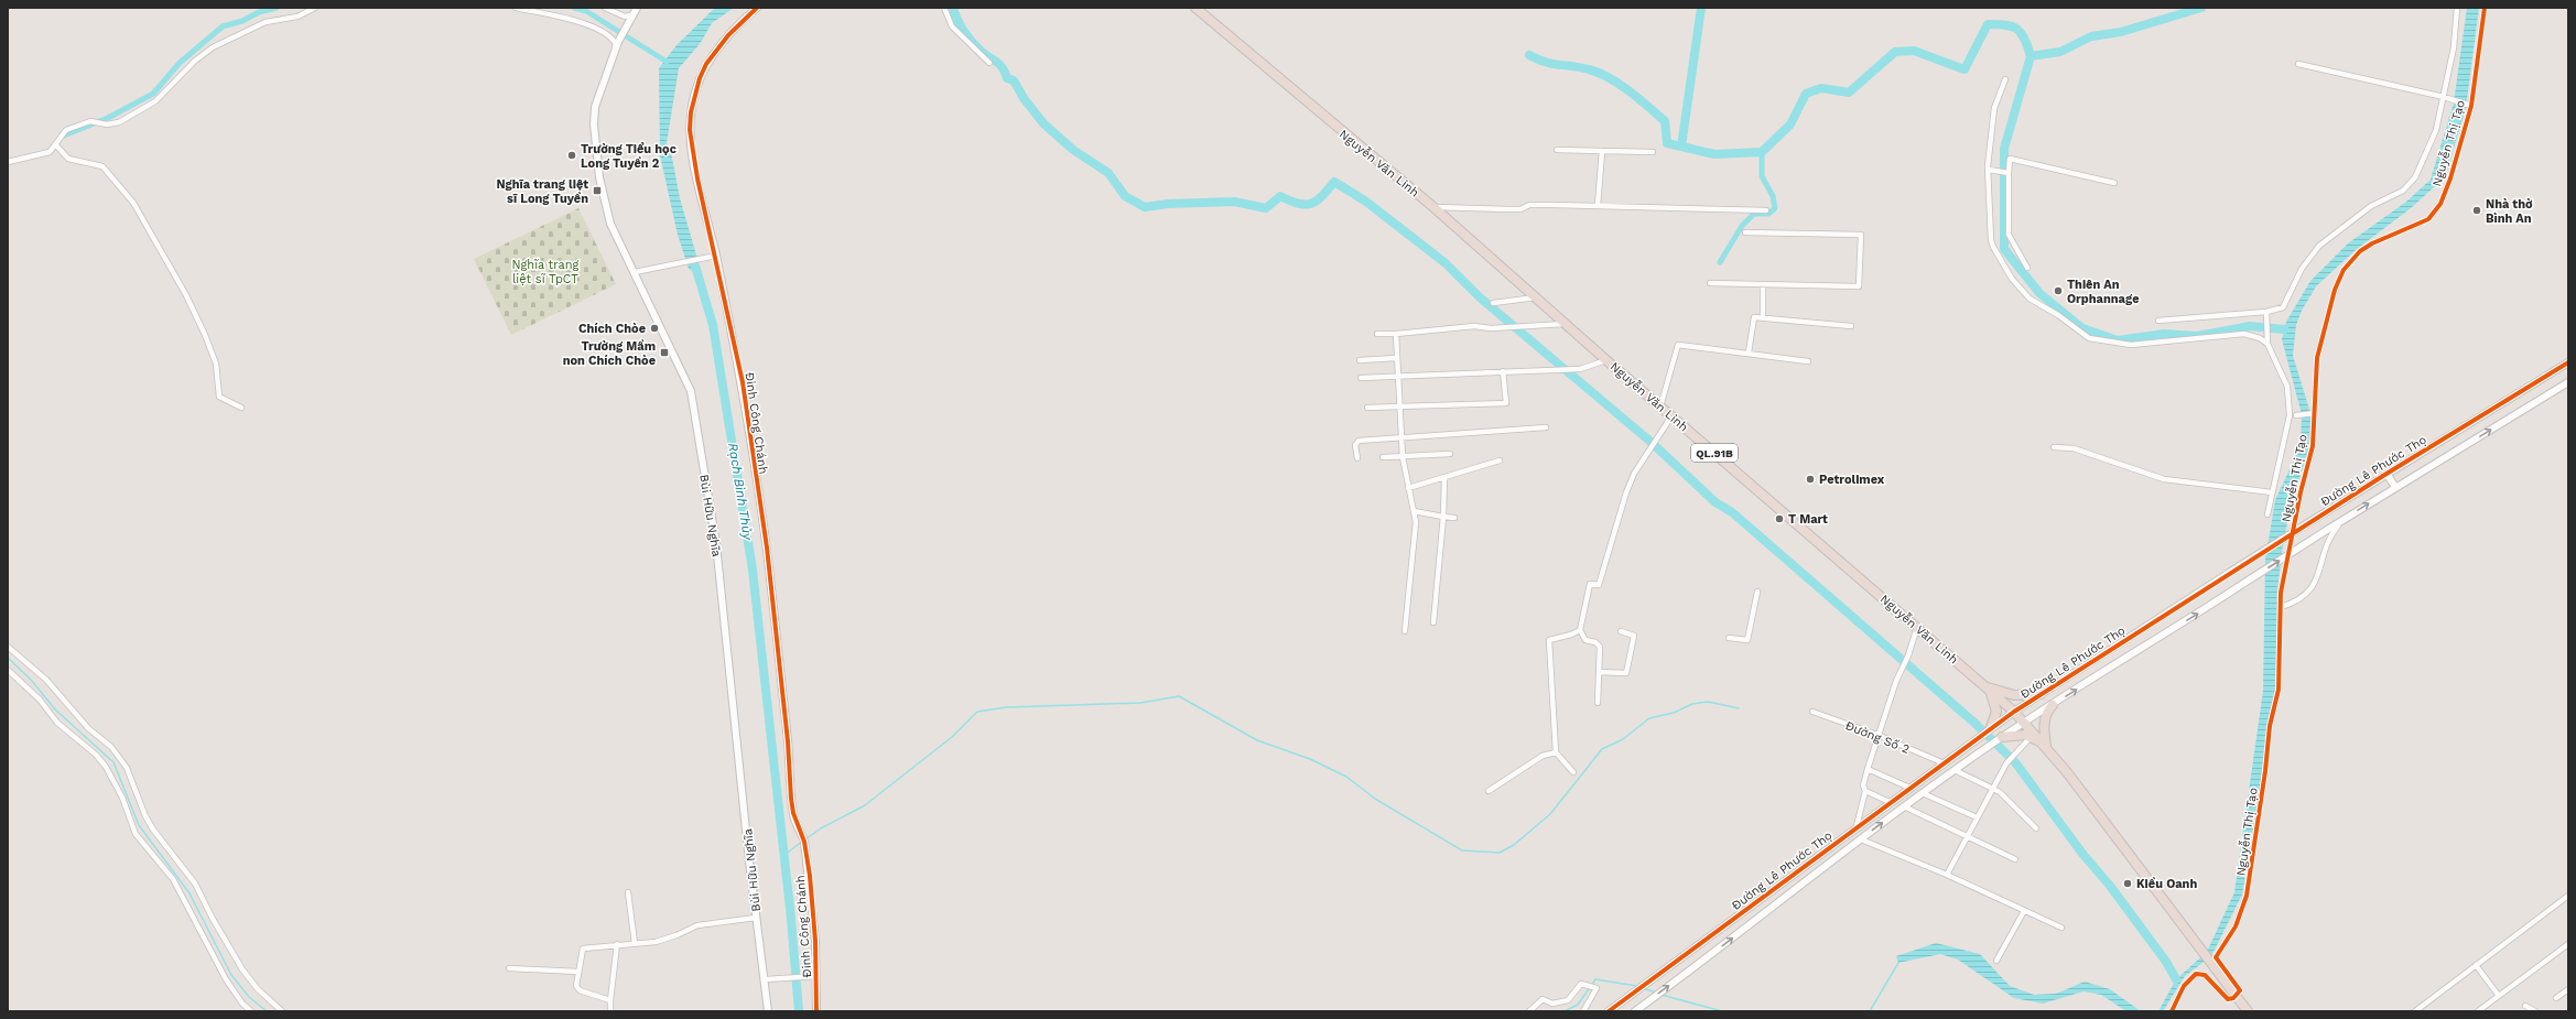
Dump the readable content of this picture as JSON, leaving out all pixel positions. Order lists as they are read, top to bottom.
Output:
{
  "streets": {
    "highway": ["Nguyễn Văn Linh", "QL.91B"],
    "street": [
      "Nguyễn Thị Tạo",
      "Đinh Công Chánh",
      "Đường Lê Phước Thọ",
      "Bùi Hữu Nghĩa",
      "Đường Số 2"
    ]
  },
  "crossings": [
    ["Nguyễn Thị Tạo", "Nguyễn Văn Linh"],
    ["Nguyễn Văn Linh", "Đường Lê Phước Thọ"],
    ["Đường Lê Phước Thọ", "Đường Số 2"]
  ],
  "water": ["Rạch Bình Thủy"],
  "parks": ["Nghĩa trang liệt sĩ TpCT"],
  "places": {
    "other": [
      "Trường Tiểu học Long Tuyền 2",
      "Nhà thờ Bình An",
      "Thiên An Orphannage",
      "Chích Chòe",
      "Petrolimex",
      "T Mart",
      "Kiều Oanh"
    ],
    "transit": ["Nghĩa trang liệt sĩ Long Tuyền", "Trường Mầm non Chích Chòe"]
  }
}
